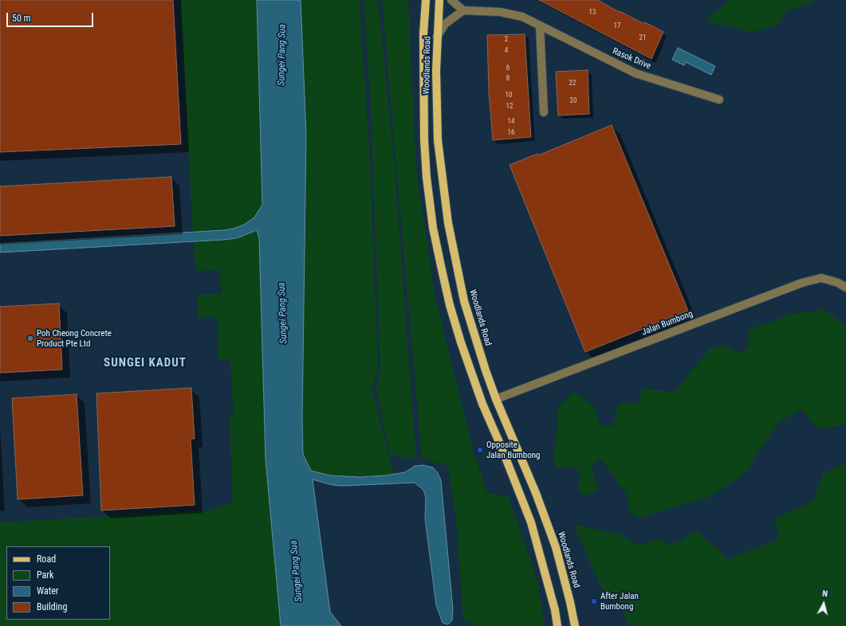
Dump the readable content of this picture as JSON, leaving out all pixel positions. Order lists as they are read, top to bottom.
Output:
{
  "streets": {
    "main road": ["Woodlands Road"],
    "street": ["Rasok Drive", "Jalan Bumbong"]
  },
  "crossings": [
    ["Woodlands Road", "Jalan Bumbong"]
  ],
  "districts": ["SUNGEI KADUT"],
  "water": ["Sungei Pang Sua"],
  "places": ["Poh Cheong Concrete Product Pte Ltd", "Opposite Jalan Bumbong", "After Jalan Bumbong"],
  "house_numbers": [
    "13",
    "17",
    "21",
    "2",
    "4",
    "6",
    "8",
    "22",
    "10",
    "20",
    "12",
    "14",
    "16"
  ],
  "legend": [
    "Road",
    "Park",
    "Water",
    "Building"
  ],
  "scale_bar": "50 m",
  "north": "top"
}
